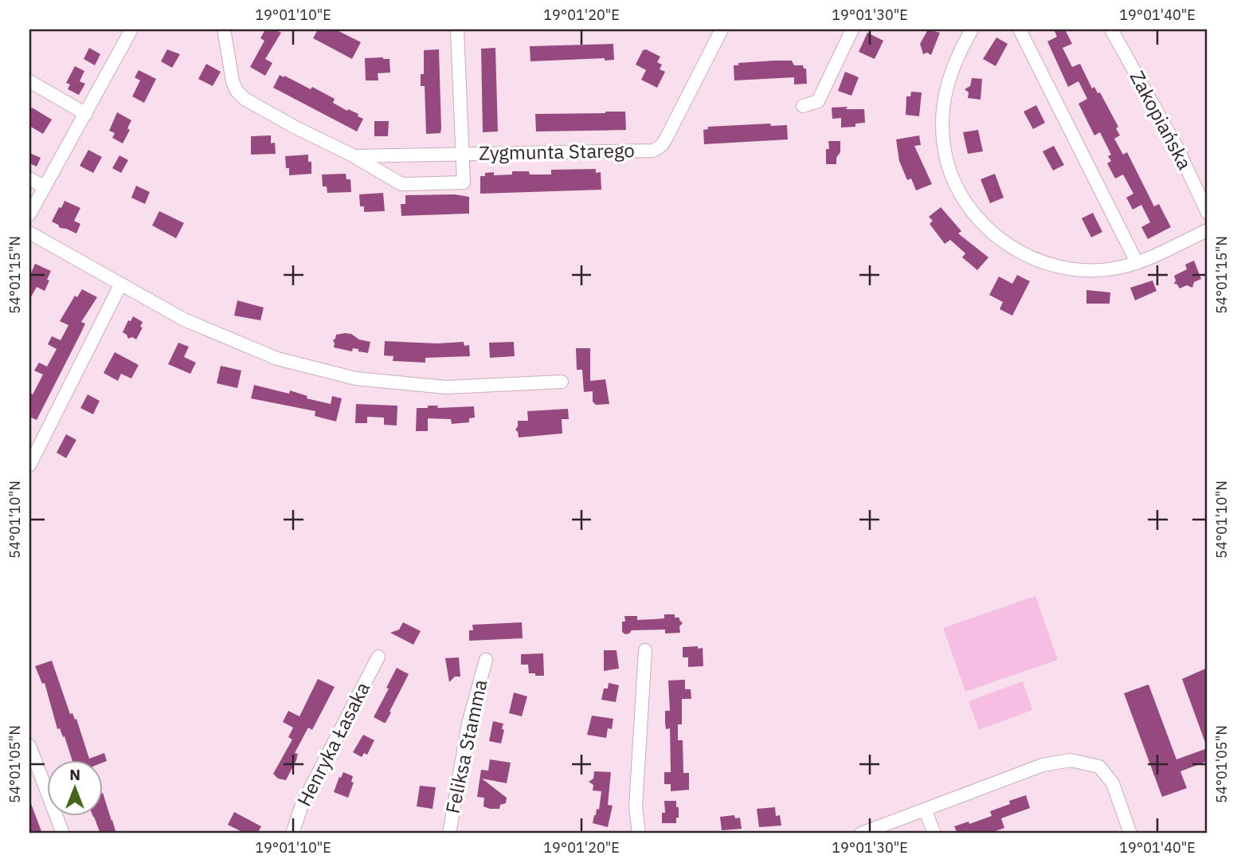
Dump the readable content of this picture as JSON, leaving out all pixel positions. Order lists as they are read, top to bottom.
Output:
{
  "streets": {
    "street": [
      "Zakopiańska",
      "Zygmunta Starego",
      "Henryka Łasaka",
      "Feliksa Stamma"
    ]
  },
  "north": "top",
  "coordinates": [
    "19°01'10\"E",
    "19°01'20\"E",
    "19°01'30\"E",
    "19°01'40\"E",
    "54°01'15\"N",
    "54°01'10\"N",
    "54°01'05\"N"
  ]
}
